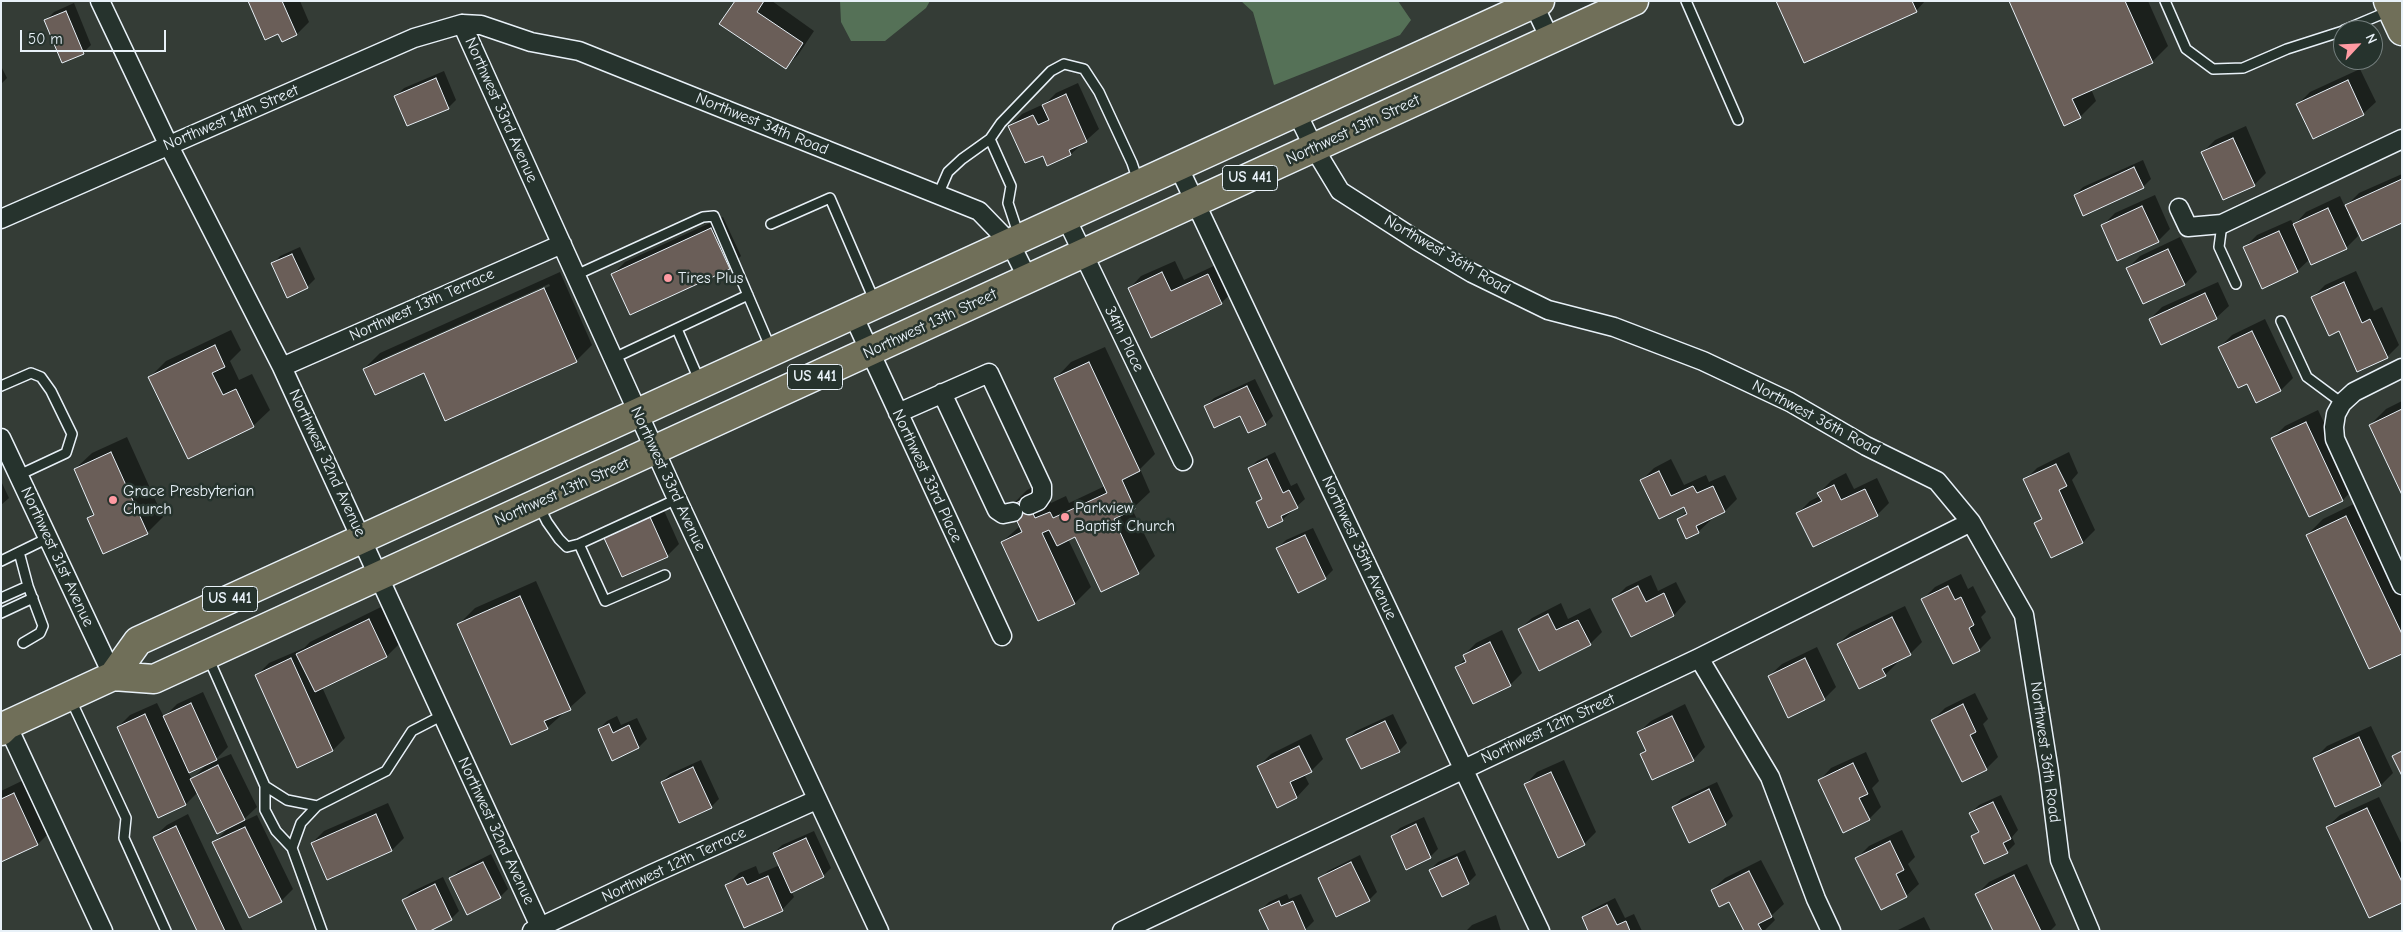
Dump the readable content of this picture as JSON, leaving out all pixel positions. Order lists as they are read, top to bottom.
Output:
{
  "streets": {
    "main road": ["Northwest 13th Street", "US 441"],
    "street": [
      "Northwest 33rd Avenue",
      "Northwest 14th Street",
      "Northwest 34th Road",
      "Northwest 36th Road",
      "Northwest 13th Terrace",
      "34th Place",
      "Northwest 32nd Avenue",
      "Northwest 33rd Place",
      "Northwest 35th Avenue",
      "Northwest 31st Avenue",
      "Northwest 12th Street",
      "Northwest 12th Terrace"
    ]
  },
  "crossings": [
    ["Northwest 33rd Avenue", "Northwest 14th Street"],
    ["Northwest 33rd Avenue", "Northwest 34th Road"],
    ["Northwest 33rd Avenue", "Northwest 13th Street"],
    ["Northwest 33rd Avenue", "US 441"],
    ["Northwest 33rd Avenue", "Northwest 13th Terrace"],
    ["Northwest 33rd Avenue", "Northwest 12th Terrace"],
    ["Northwest 14th Street", "Northwest 34th Road"],
    ["Northwest 14th Street", "Northwest 32nd Avenue"],
    ["Northwest 34th Road", "Northwest 13th Street"],
    ["Northwest 34th Road", "US 441"],
    ["Northwest 13th Street", "US 441"],
    ["Northwest 13th Street", "Northwest 36th Road"],
    ["Northwest 13th Street", "34th Place"],
    ["Northwest 13th Street", "Northwest 32nd Avenue"],
    ["Northwest 13th Street", "Northwest 33rd Place"],
    ["Northwest 13th Street", "Northwest 35th Avenue"],
    ["Northwest 13th Street", "Northwest 31st Avenue"],
    ["US 441", "Northwest 36th Road"],
    ["US 441", "34th Place"],
    ["US 441", "Northwest 32nd Avenue"],
    ["US 441", "Northwest 33rd Place"],
    ["US 441", "Northwest 35th Avenue"],
    ["US 441", "Northwest 31st Avenue"],
    ["Northwest 36th Road", "Northwest 12th Street"],
    ["Northwest 13th Terrace", "Northwest 32nd Avenue"],
    ["Northwest 32nd Avenue", "Northwest 12th Terrace"],
    ["Northwest 35th Avenue", "Northwest 12th Street"]
  ],
  "places": ["Tires Plus", "Grace Presbyterian Church", "Parkview Baptist Church"],
  "scale_bar": "50 m",
  "north": "top right"
}
